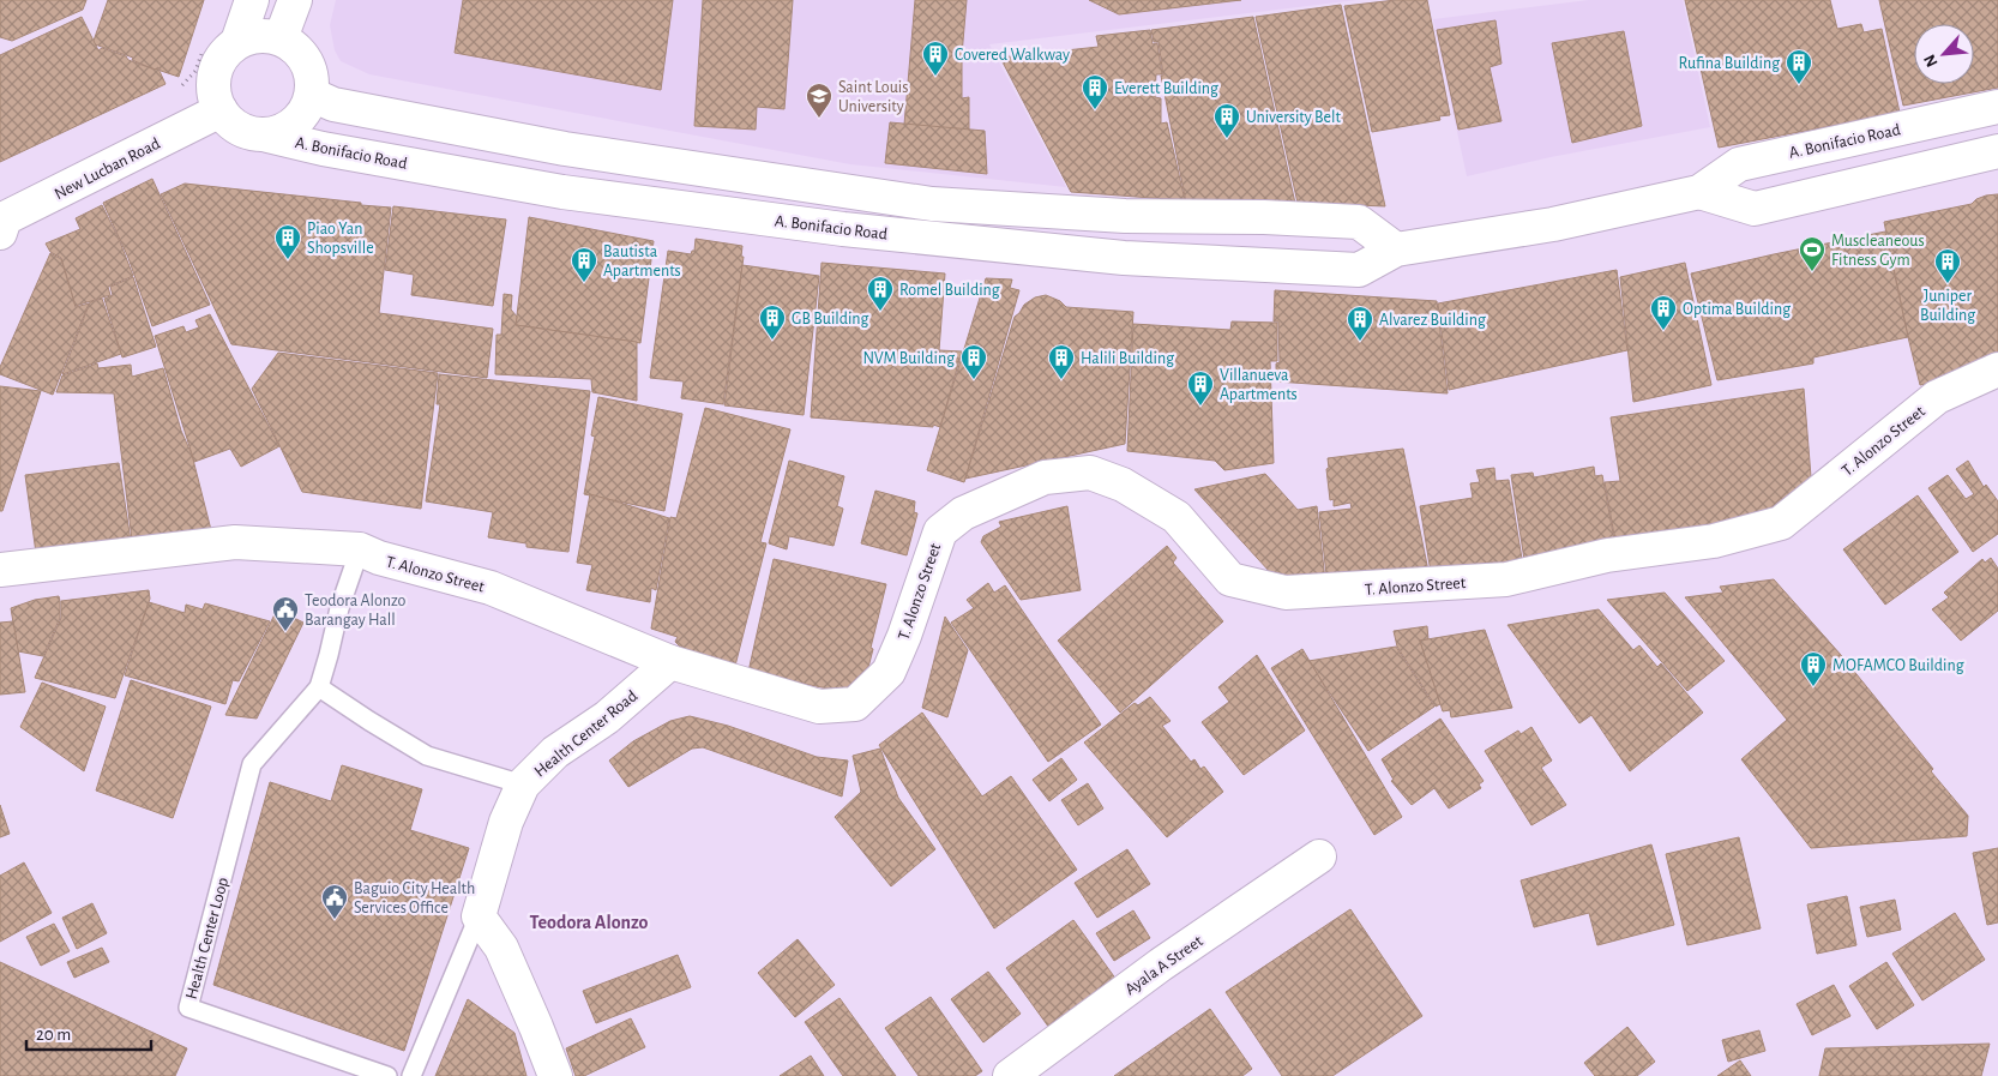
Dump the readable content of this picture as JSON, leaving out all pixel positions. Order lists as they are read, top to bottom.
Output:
{
  "streets": {
    "main road": [
      "A. Bonifacio Road",
      "New Lucban Road",
      "T. Alonzo Street",
      "Health Center Road",
      "Ayala A Street"
    ],
    "lane": ["Health Center Loop"]
  },
  "crossings": [
    ["A. Bonifacio Road", "New Lucban Road"],
    ["T. Alonzo Street", "Health Center Road"],
    ["T. Alonzo Street", "Health Center Loop"]
  ],
  "districts": ["Teodora Alonzo"],
  "places": {
    "building": [
      "Covered Walkway",
      "Rufina Building",
      "Everett Building",
      "University Belt",
      "Piao Yan Shopsville",
      "Bautista Apartments",
      "Juniper Building",
      "Romel Building",
      "Optima Building",
      "GB Building",
      "Alvarez Building",
      "NVM Building",
      "Halili Building",
      "Villanueva Apartments",
      "MOFAMCO Building"
    ],
    "school or university": ["Saint Louis University"],
    "sports": ["Muscleaneous Fitness Gym"],
    "public building": ["Teodora Alonzo Barangay Hall", "Baguio City Health Services Office"]
  },
  "scale_bar": "20 m",
  "north": "bottom left"
}
